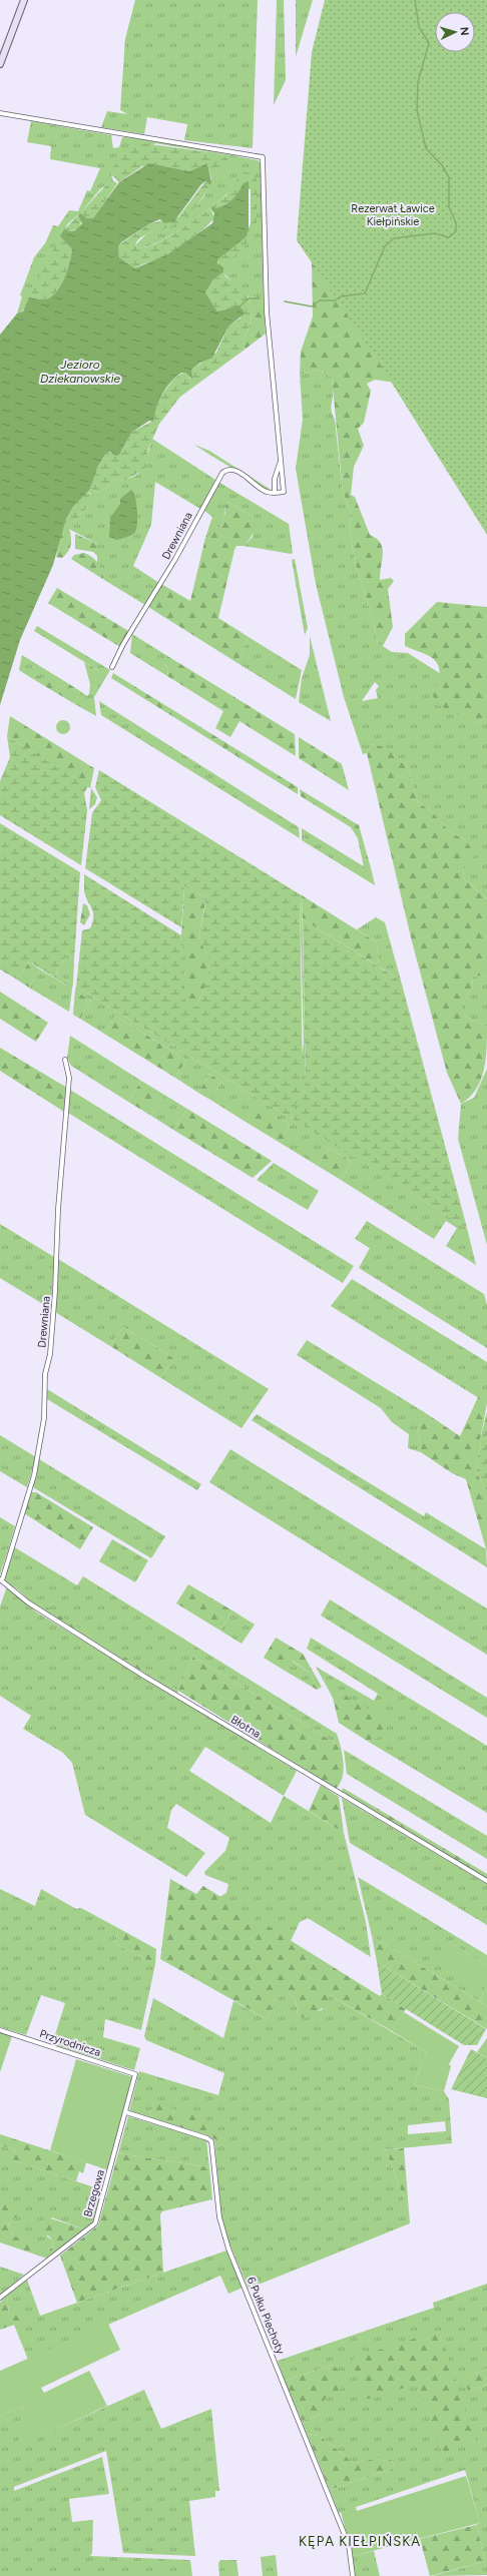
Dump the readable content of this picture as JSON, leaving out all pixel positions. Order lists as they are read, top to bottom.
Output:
{
  "streets": {
    "street": [
      "Drewniana",
      "Błotna",
      "Przyrodnicza",
      "Brzegowa",
      "6 Pułku Piechoty"
    ]
  },
  "crossings": [
    ["Drewniana", "Błotna"],
    ["Przyrodnicza", "Brzegowa"],
    ["Brzegowa", "6 Pułku Piechoty"]
  ],
  "districts": ["KĘPA KIEŁPIŃSKA"],
  "water": ["Jezioro Dziekanowskie"],
  "parks": ["Rezerwat Ławice Kiełpińskie"],
  "north": "right"
}
